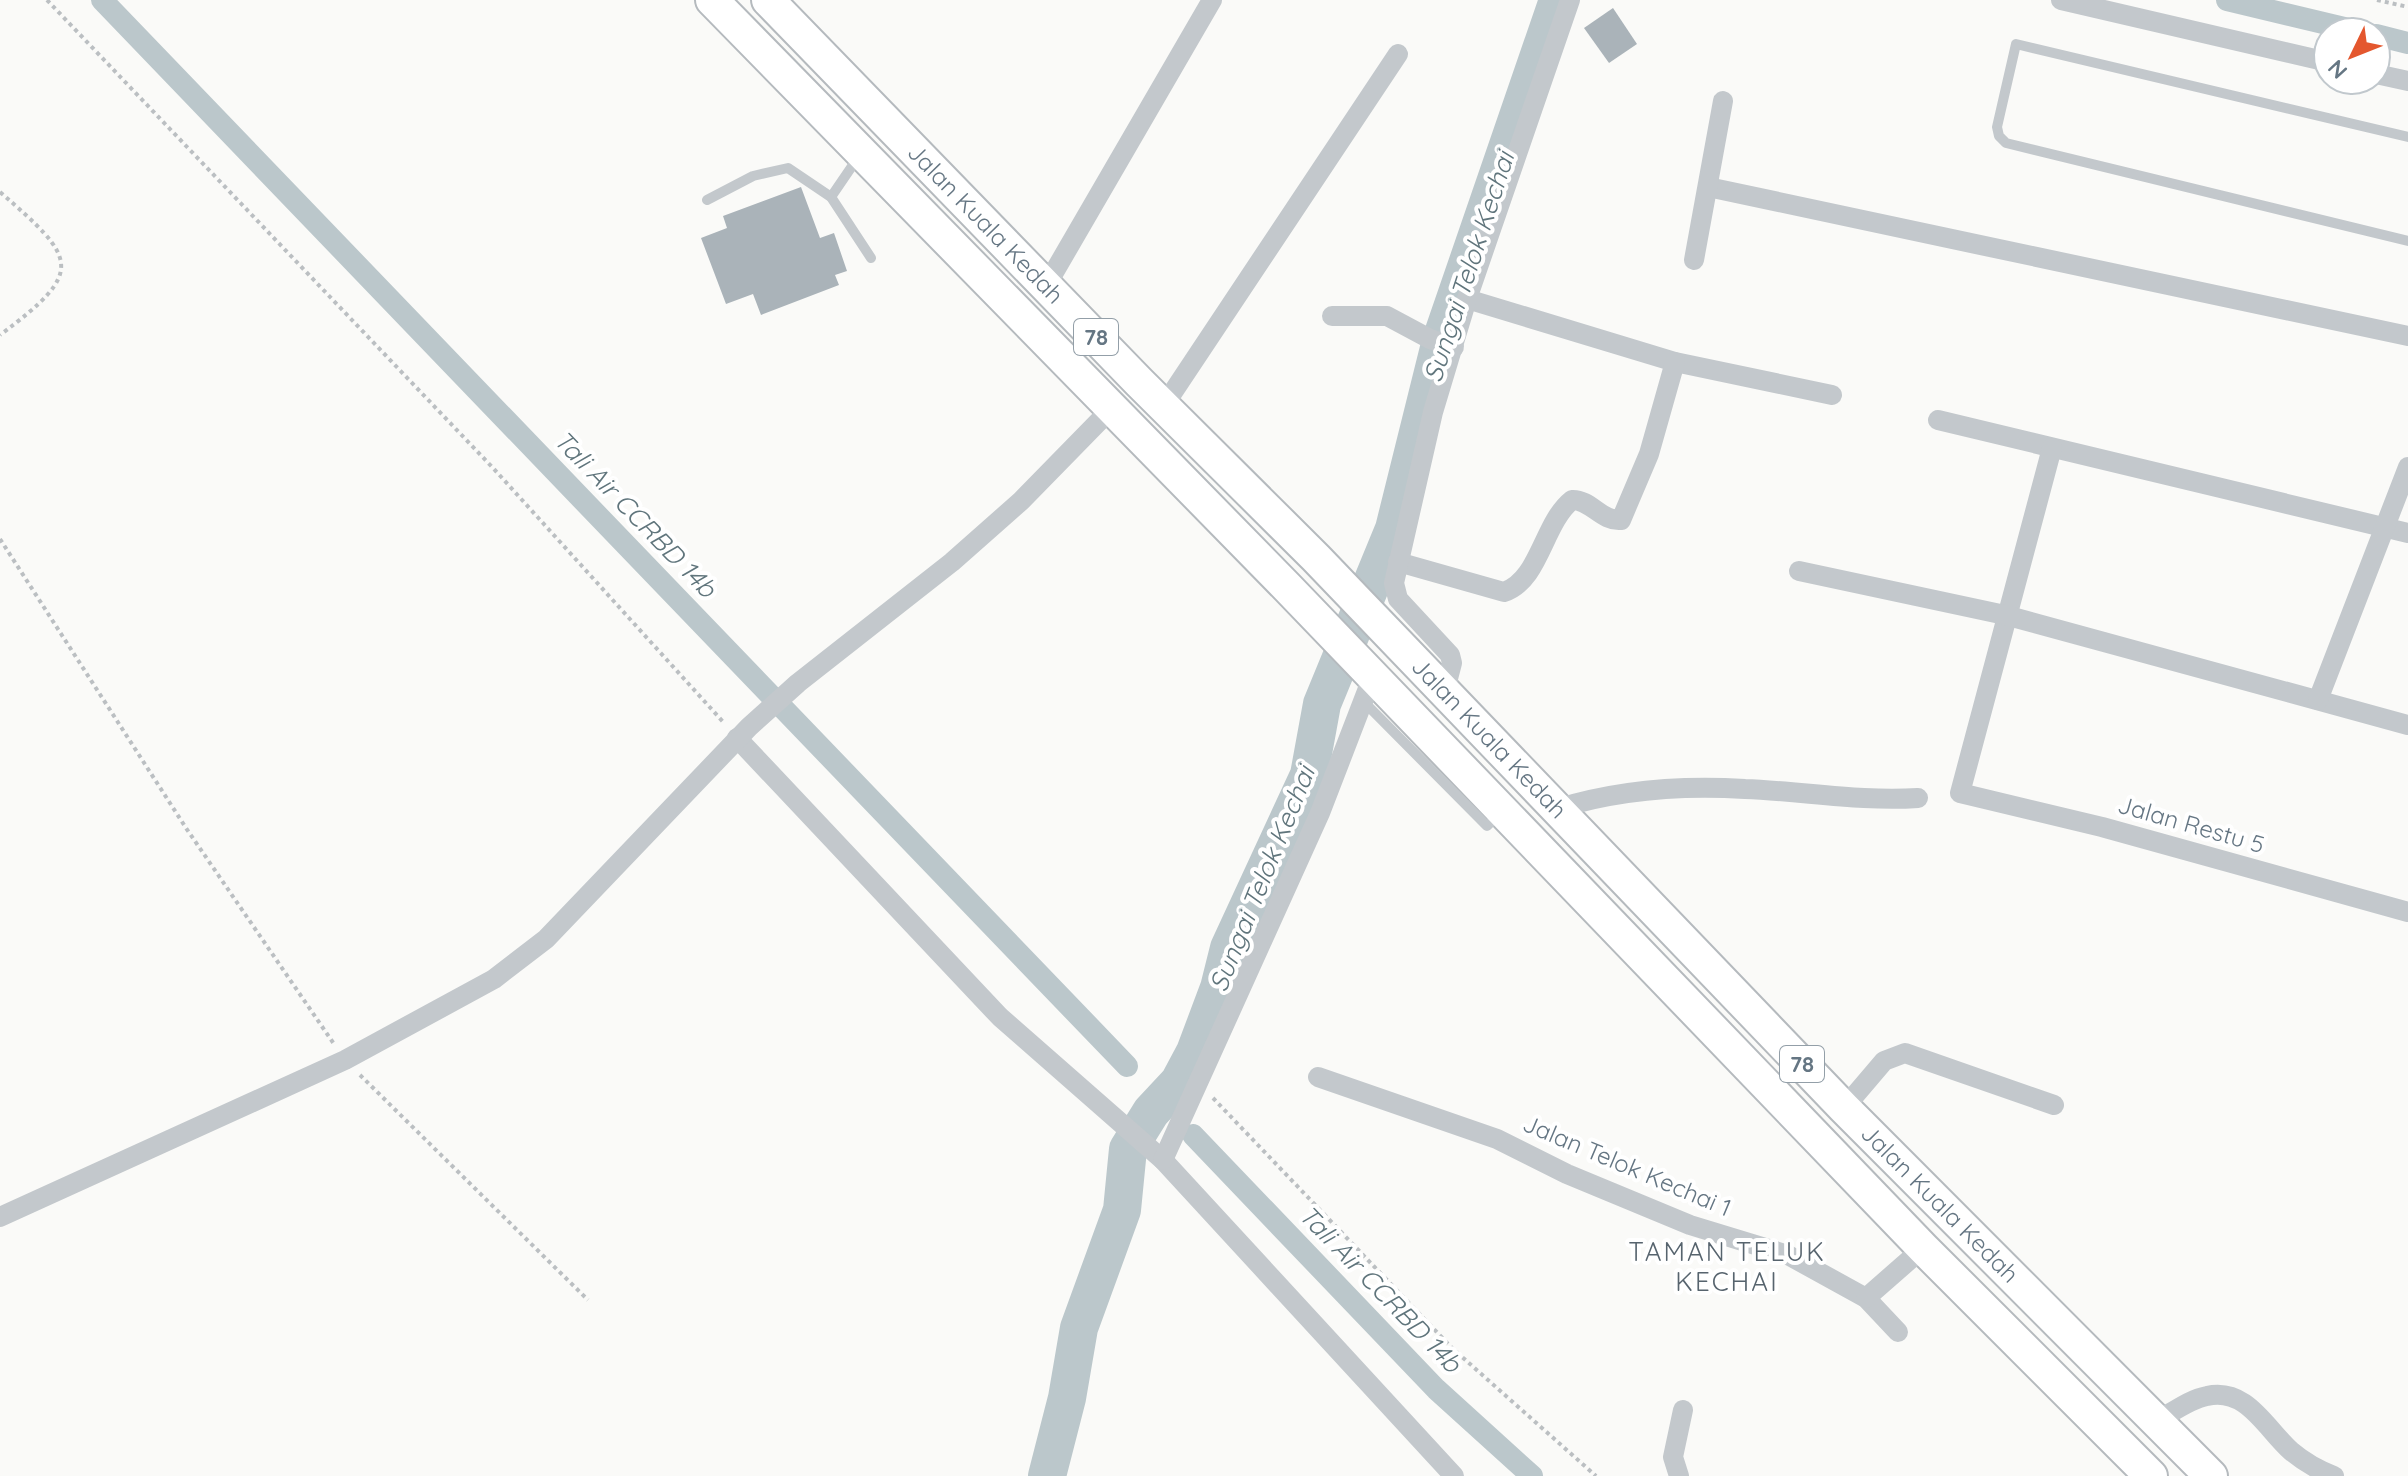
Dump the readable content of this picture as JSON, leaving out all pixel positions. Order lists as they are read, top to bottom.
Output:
{
  "streets": {
    "main road": ["Jalan Kuala Kedah", "78"],
    "street": ["Jalan Restu 5", "Jalan Telok Kechai 1"]
  },
  "districts": ["TAMAN TELUK KECHAI"],
  "water": ["Sungai Telok Kechai", "Tali Air CCRBD 14b"],
  "north": "bottom left"
}
